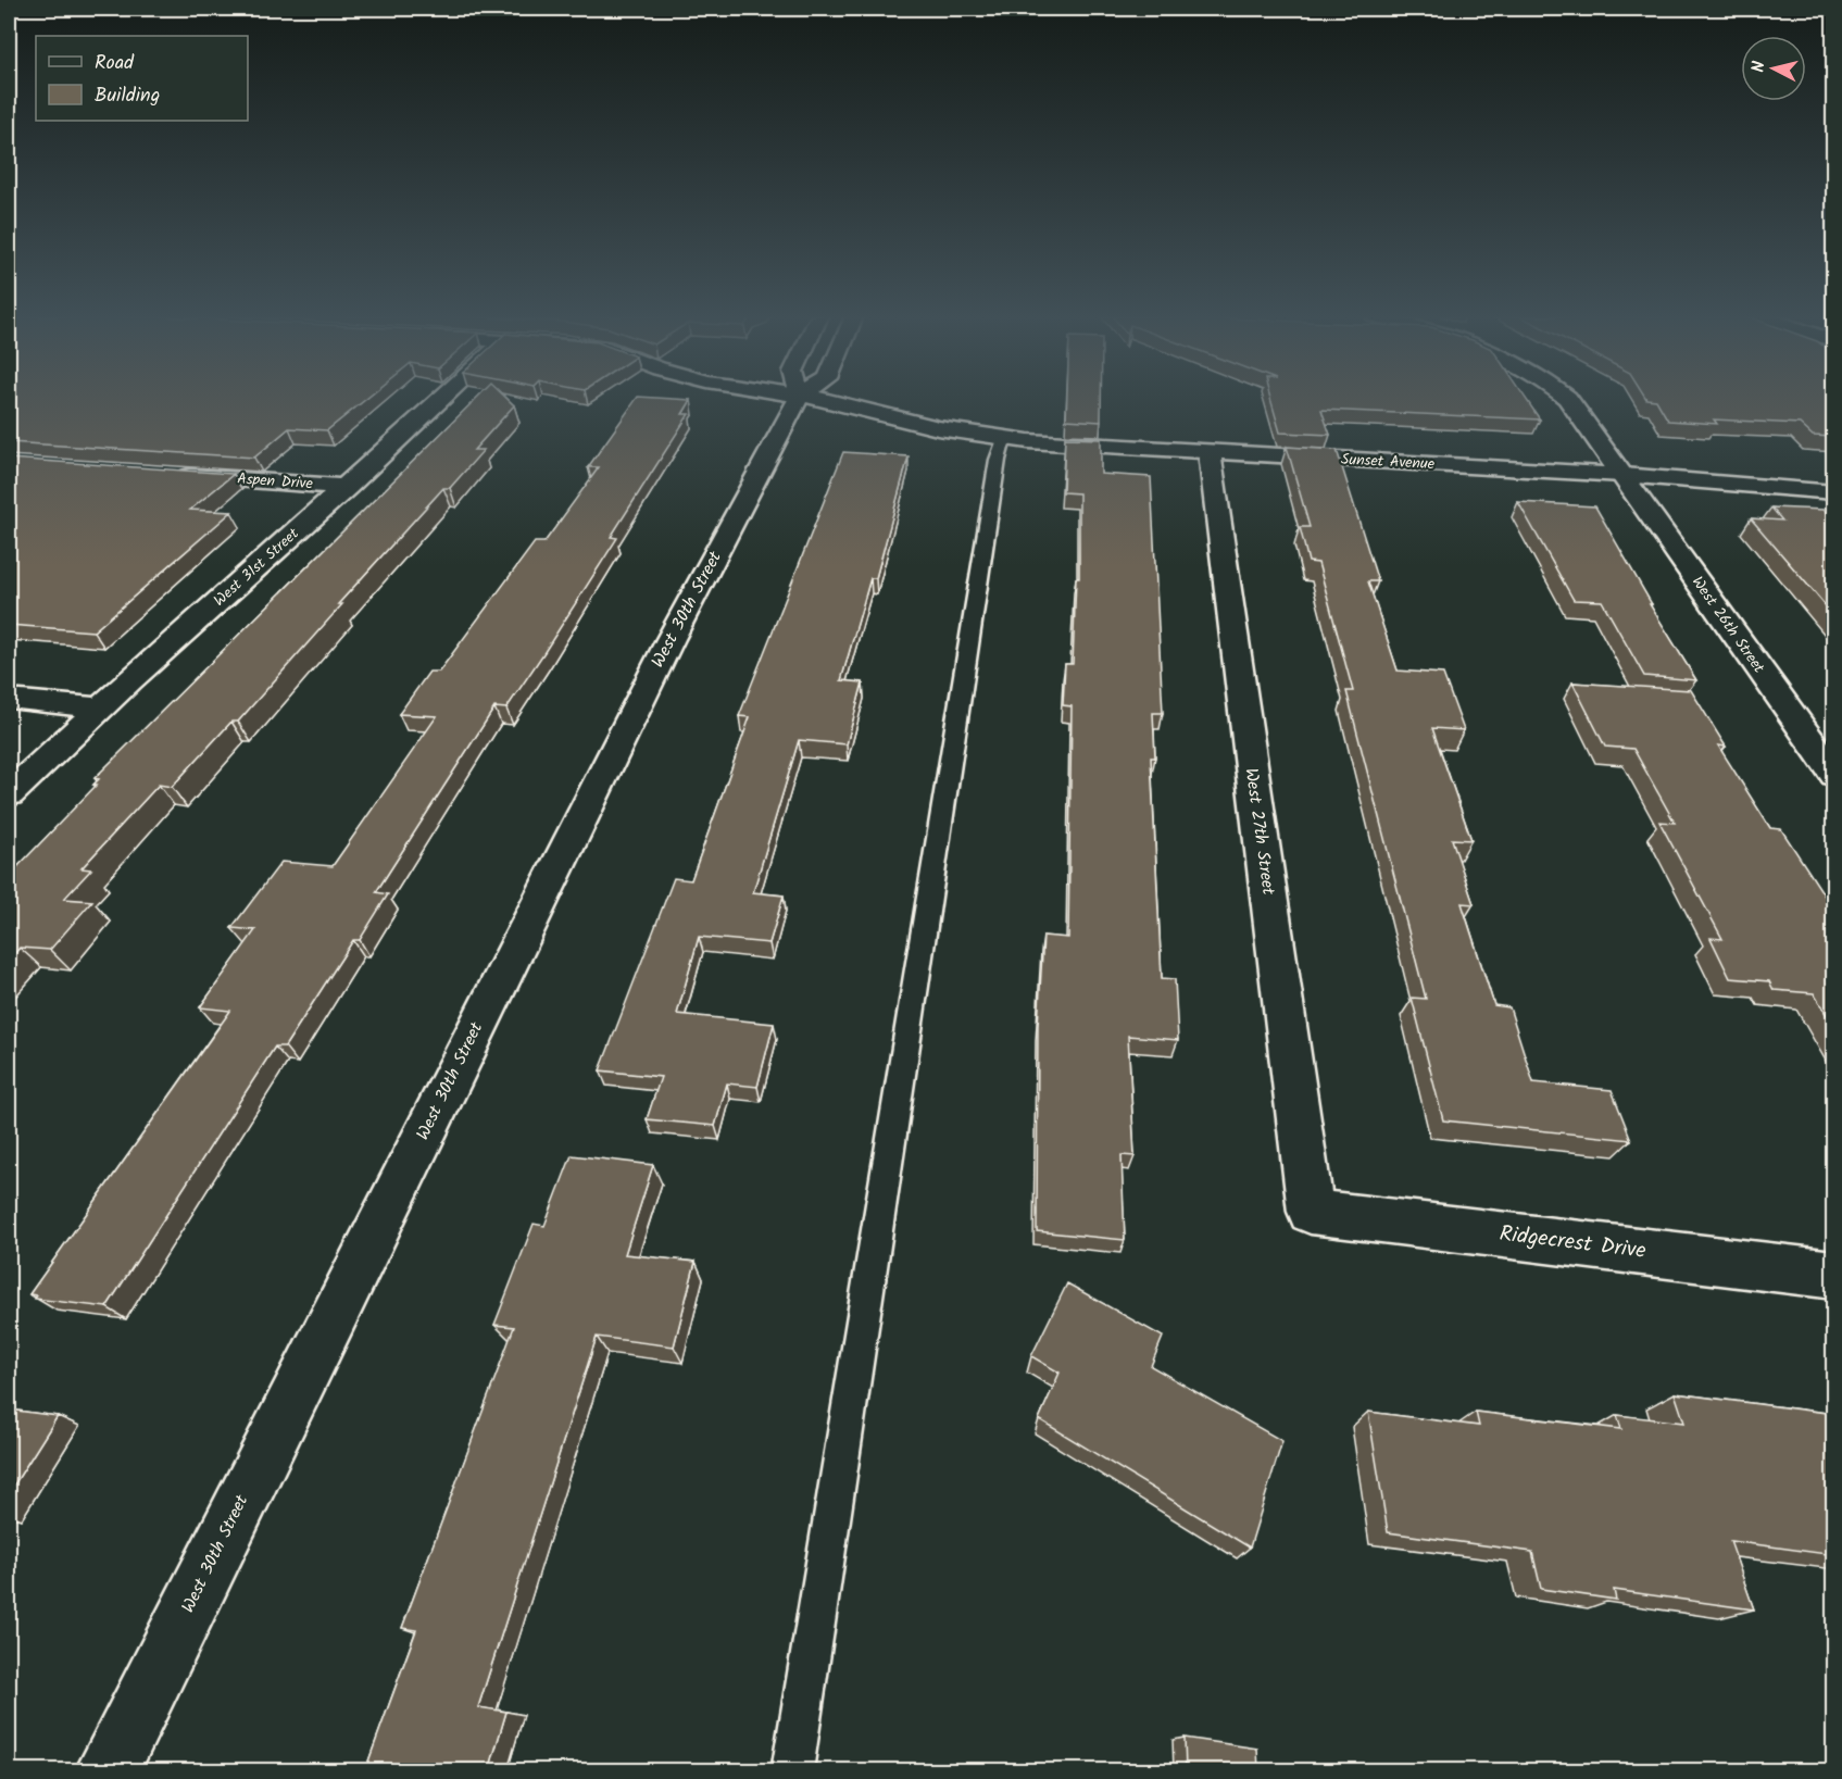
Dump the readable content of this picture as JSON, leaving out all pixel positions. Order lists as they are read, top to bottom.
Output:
{
  "streets": {
    "street": [
      "Sunset Avenue",
      "Aspen Drive",
      "West 31st Street",
      "West 30th Street",
      "West 26th Street",
      "West 27th Street",
      "Ridgecrest Drive"
    ]
  },
  "crossings": [
    ["Sunset Avenue", "West 26th Street"],
    ["Sunset Avenue", "West 27th Street"],
    ["Aspen Drive", "West 31st Street"],
    ["West 27th Street", "Ridgecrest Drive"]
  ],
  "legend": ["Road", "Building"],
  "north": "left"
}
